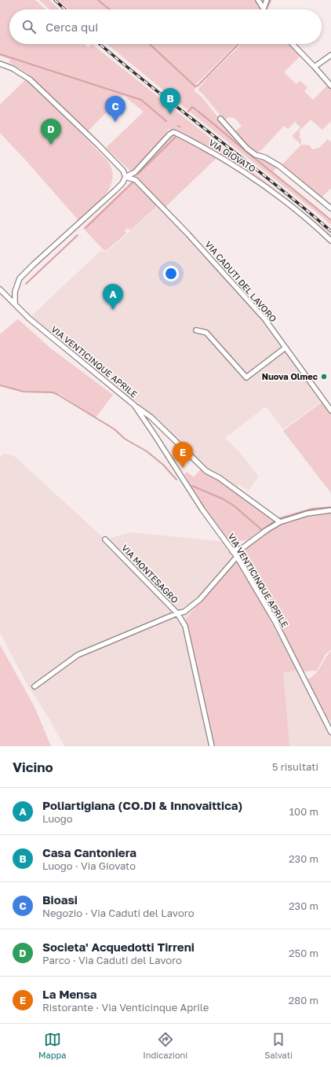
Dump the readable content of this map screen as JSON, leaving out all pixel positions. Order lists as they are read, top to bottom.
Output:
{
  "streets": {
    "street": [
      "VIA GIOVATO",
      "VIA CADUTI DEL LAVORO",
      "VIA VENTICINQUE APRILE",
      "VIA MONTESAGRO"
    ]
  },
  "crossings": [
    ["VIA GIOVATO", "VIA CADUTI DEL LAVORO"],
    ["VIA VENTICINQUE APRILE", "VIA MONTESAGRO"]
  ],
  "places": ["Nuova Olmec"],
  "page": {
    "search": "Cerca qui",
    "pins": [
      "B",
      "C",
      "D",
      "A",
      "E"
    ],
    "heading": ["Vicino", "5 risultati"],
    "list": [
      {
        "mark": "A",
        "name": "Poliartigiana (CO.DI & Innovaittica)",
        "note": "Luogo",
        "value": "100 m"
      },
      {
        "mark": "B",
        "name": "Casa Cantoniera",
        "note": "Luogo · Via Giovato",
        "value": "230 m"
      },
      {
        "mark": "C",
        "name": "Bioasi",
        "note": "Negozio · Via Caduti del Lavoro",
        "value": "230 m"
      },
      {
        "mark": "D",
        "name": "Societa' Acquedotti Tirreni",
        "note": "Parco · Via Caduti del Lavoro",
        "value": "250 m"
      },
      {
        "mark": "E",
        "name": "La Mensa",
        "note": "Ristorante · Via Venticinque Aprile",
        "value": "280 m"
      }
    ],
    "nav": ["Mappa", "Indicazioni", "Salvati"]
  }
}
